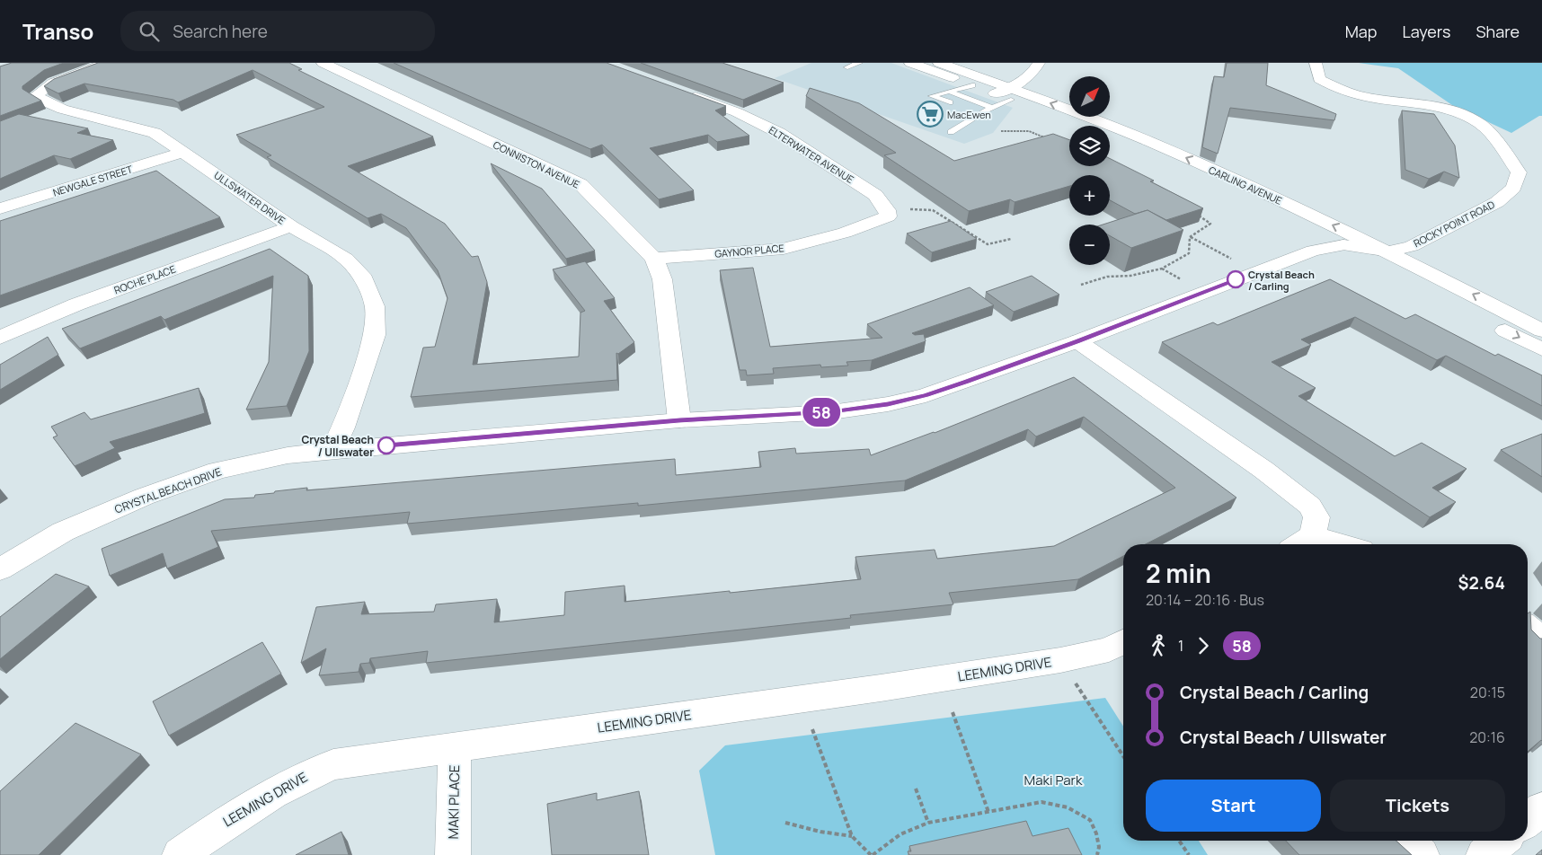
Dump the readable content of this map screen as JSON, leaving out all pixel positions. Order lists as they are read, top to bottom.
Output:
{
  "streets": {
    "street": [
      "ELTERWATER AVENUE",
      "CONNISTON AVENUE",
      "NEWGALE STREET",
      "CARLING AVENUE",
      "ULLSWATER DRIVE",
      "ROCKY POINT ROAD",
      "GAYNOR PLACE",
      "ROCHE PLACE",
      "CRYSTAL BEACH DRIVE",
      "LEEMING DRIVE",
      "MAKI PLACE"
    ]
  },
  "crossings": [
    ["ELTERWATER AVENUE", "GAYNOR PLACE"],
    ["CONNISTON AVENUE", "GAYNOR PLACE"],
    ["CONNISTON AVENUE", "CRYSTAL BEACH DRIVE"],
    ["NEWGALE STREET", "ULLSWATER DRIVE"],
    ["CARLING AVENUE", "ROCKY POINT ROAD"],
    ["CARLING AVENUE", "CRYSTAL BEACH DRIVE"],
    ["ULLSWATER DRIVE", "ROCHE PLACE"],
    ["ULLSWATER DRIVE", "CRYSTAL BEACH DRIVE"],
    ["ROCKY POINT ROAD", "CRYSTAL BEACH DRIVE"],
    ["LEEMING DRIVE", "MAKI PLACE"]
  ],
  "parks": ["Maki Park"],
  "places": {
    "supermarket": ["MacEwen"],
    "other": ["Crystal Beach / Carling", "Crystal Beach / Ullswater"]
  },
  "lines": ["bus line 58"],
  "north": "top right",
  "page": {
    "header": "Transo",
    "search": "Search here",
    "nav": ["Map", "Layers", "Share"],
    "on_map": "58",
    "map_buttons": ["+", "−"],
    "heading": ["2 min", "20:14 – 20:16 · Bus", "$2.64"],
    "legs": ["1", "58"],
    "list": [
      {
        "name": "Crystal Beach / Carling",
        "value": "20:15"
      },
      {
        "name": "Crystal Beach / Ullswater",
        "value": "20:16"
      }
    ],
    "buttons": ["Start", "Tickets"]
  }
}
